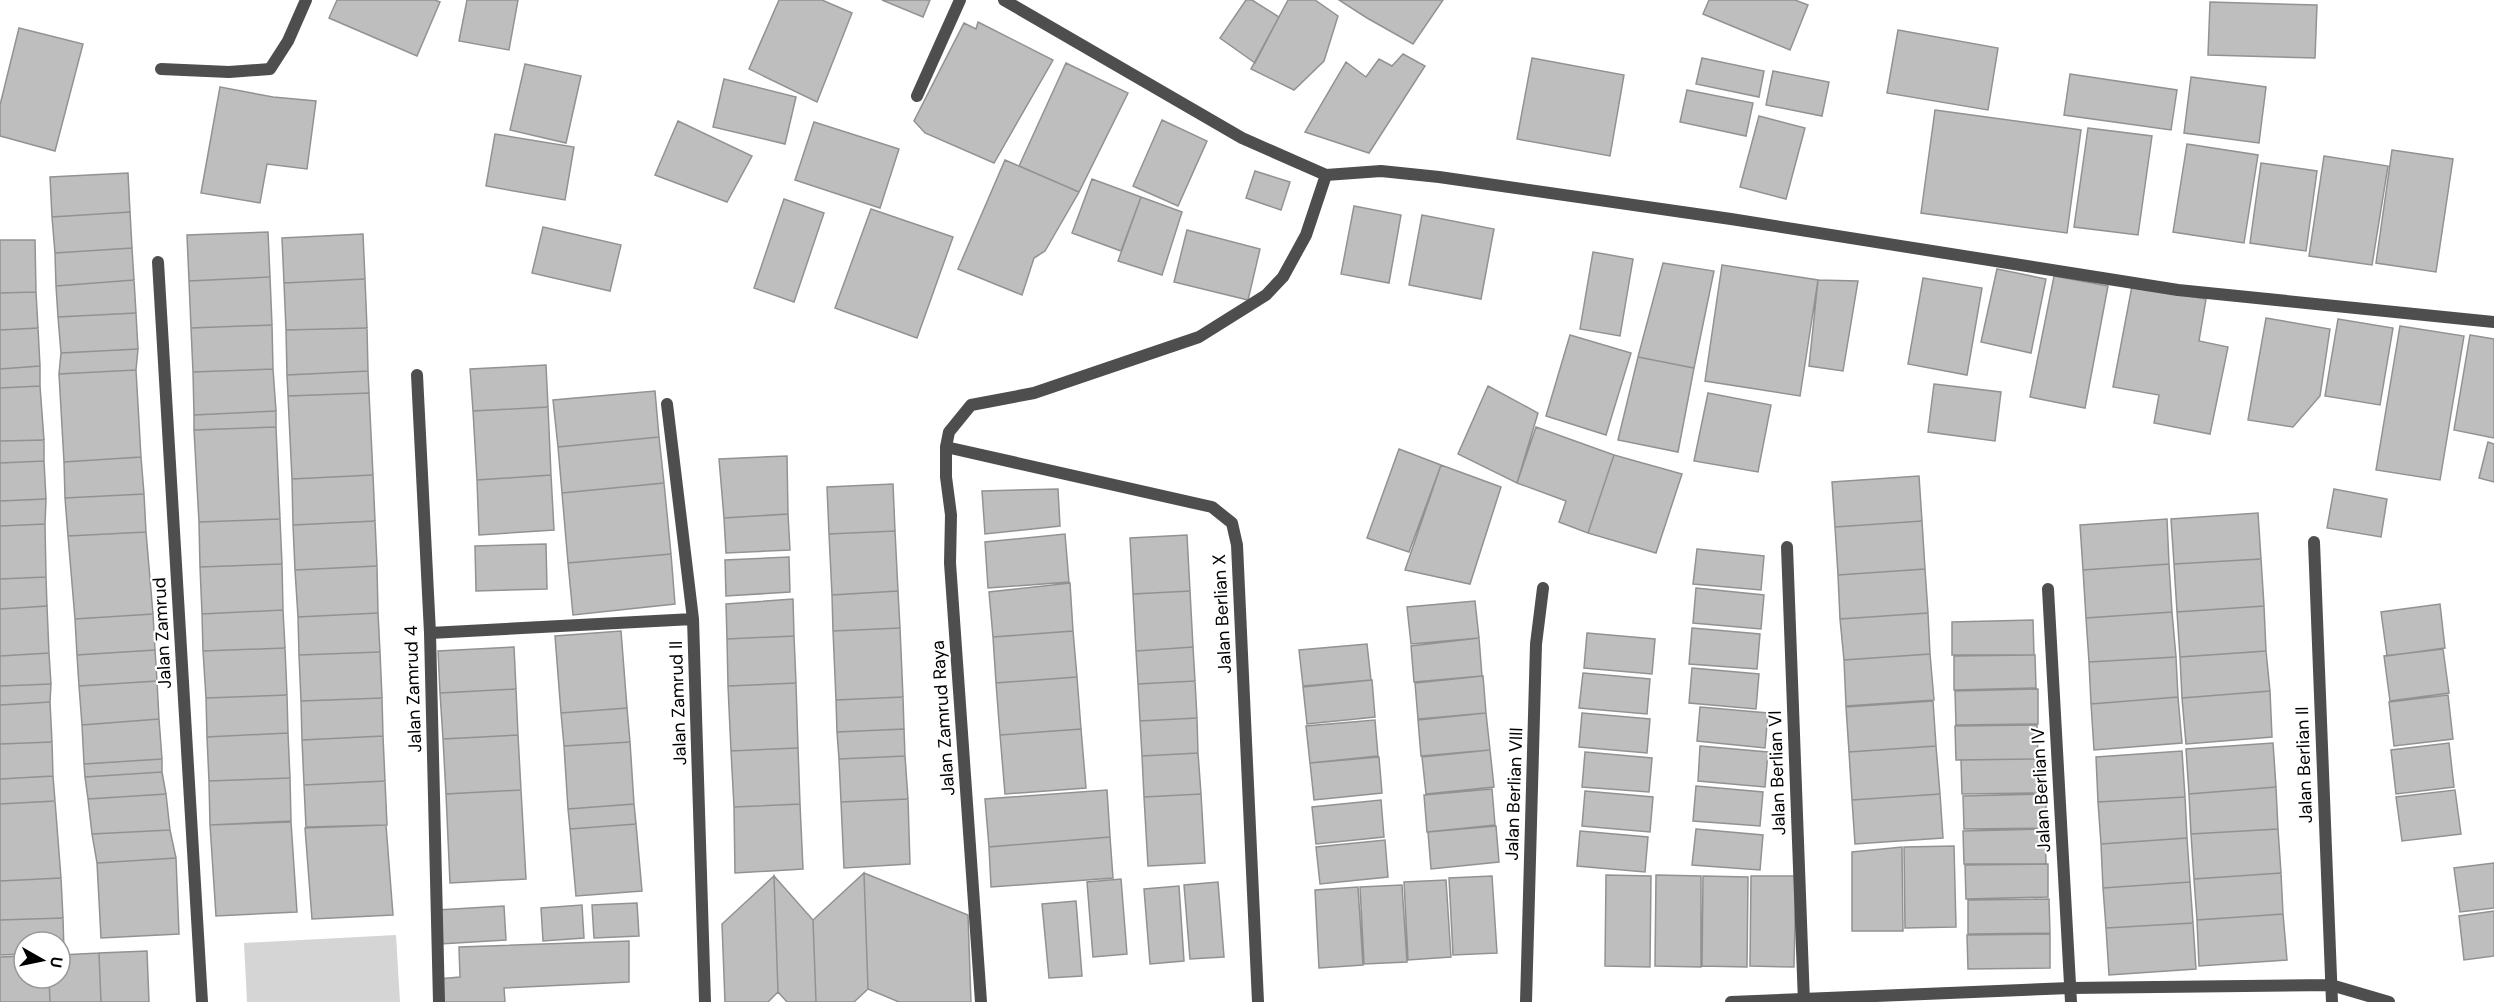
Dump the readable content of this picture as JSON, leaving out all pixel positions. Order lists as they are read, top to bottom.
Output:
{
  "streets": {
    "street": [
      "Jalan Berlian X",
      "Jalan Zamrud",
      "Jalan Zamrud 4",
      "Jalan Zamrud II",
      "Jalan Zamrud Raya",
      "Jalan Berlian II",
      "Jalan Berlian VI",
      "Jalan Berlian IV",
      "Jalan Berlian VIII"
    ]
  },
  "crossings": [
    ["Jalan Berlian X", "Jalan Zamrud Raya"]
  ],
  "north": "right"
}
